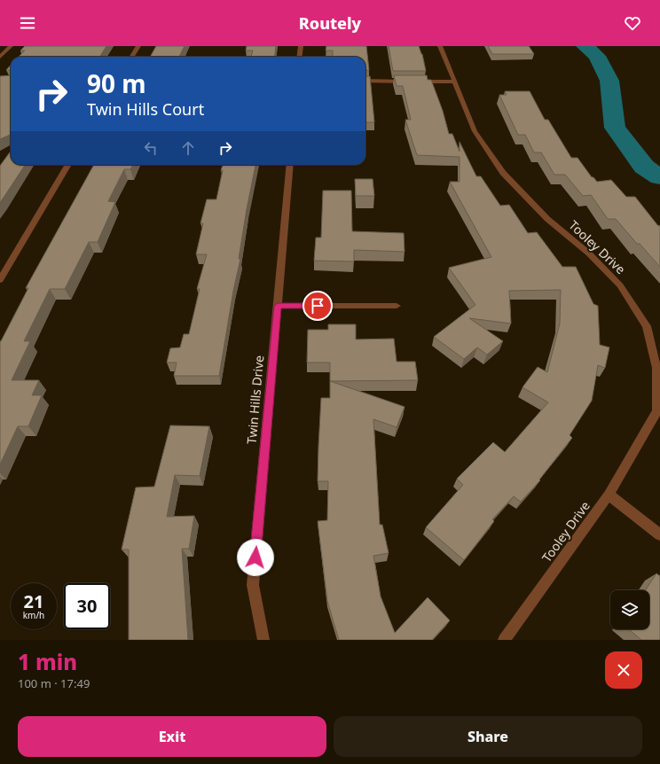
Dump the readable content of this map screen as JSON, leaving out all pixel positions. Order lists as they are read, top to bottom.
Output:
{
  "streets": {
    "street": ["Tooley Drive", "Twin Hills Drive"]
  },
  "page": {
    "header": "Routely",
    "turn": ["90 m", "Twin Hills Court"],
    "speed": "21 km/h",
    "limit": "30",
    "heading": ["1 min", "100 m · 17:49"],
    "buttons": ["Exit", "Share"]
  }
}
